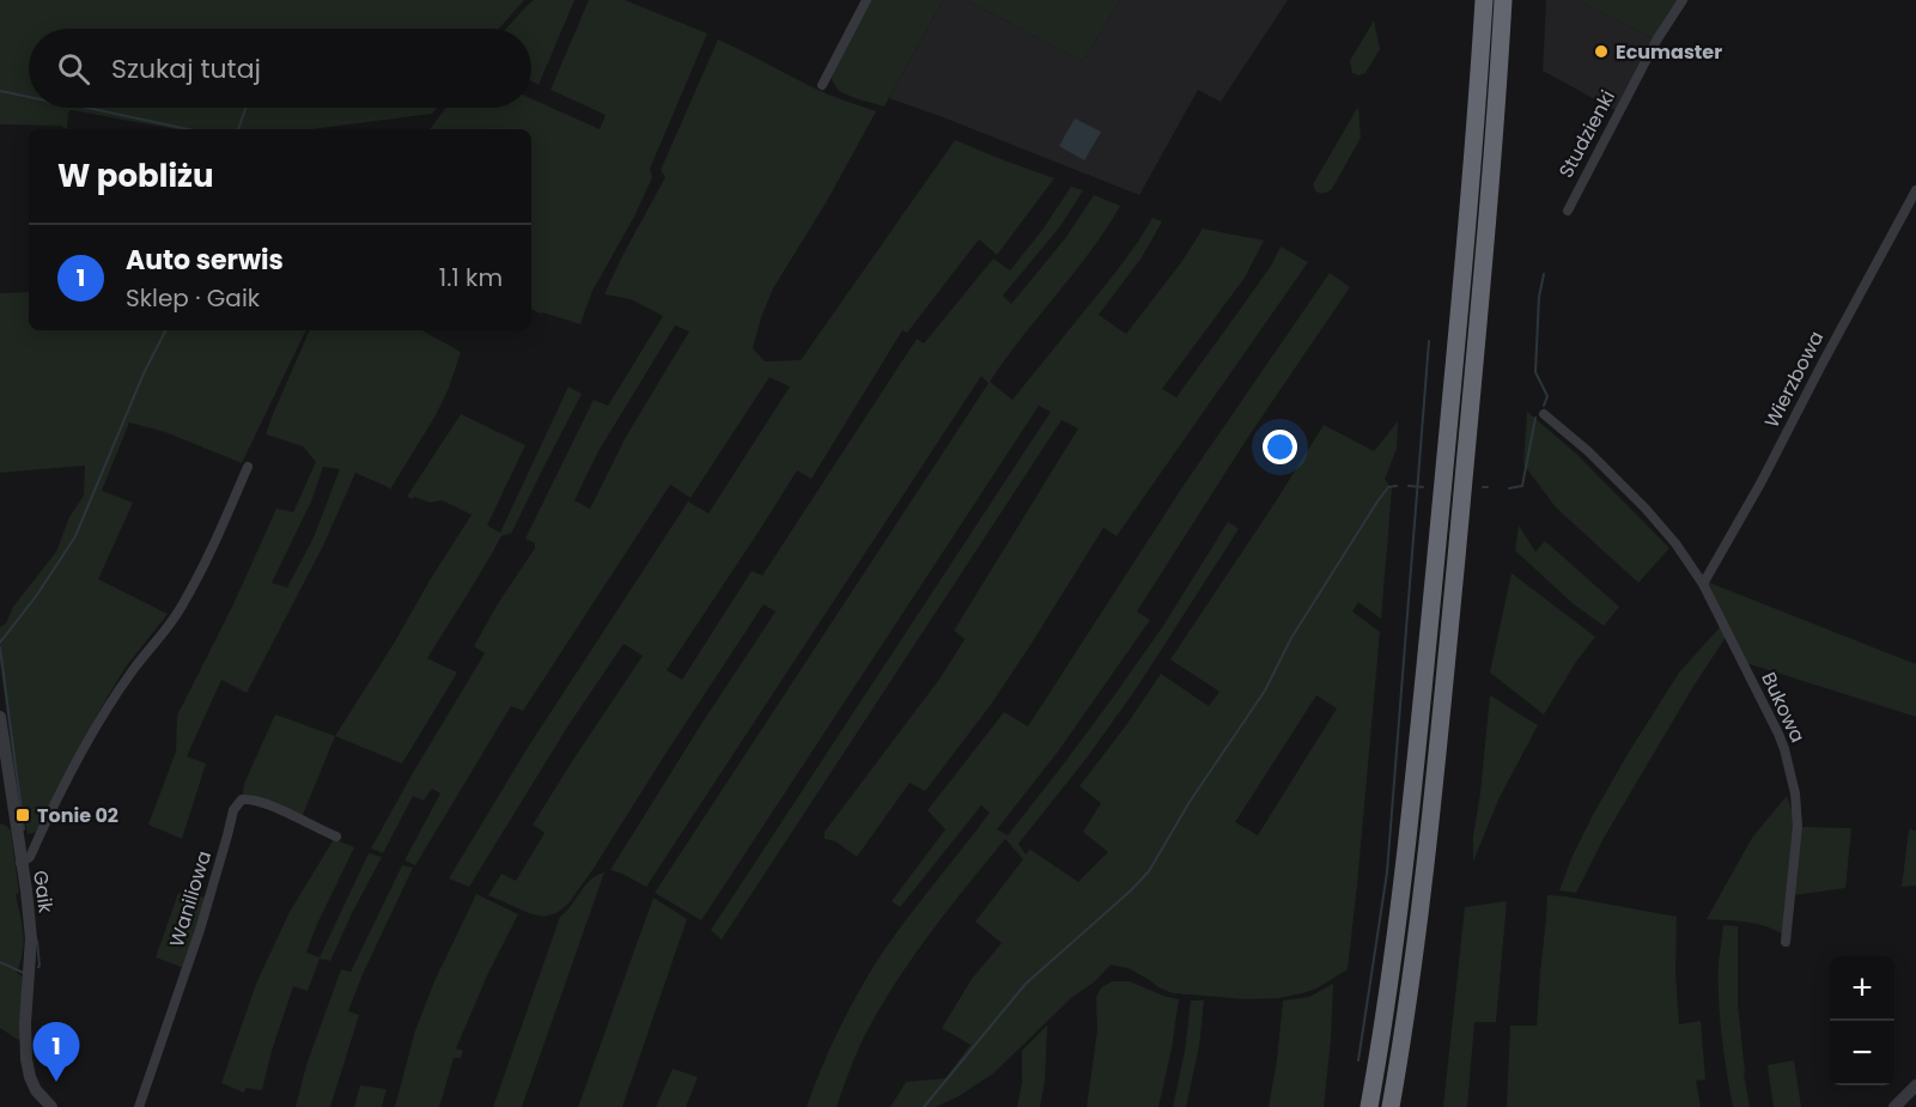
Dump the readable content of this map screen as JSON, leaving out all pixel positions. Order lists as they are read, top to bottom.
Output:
{
  "streets": {
    "street": [
      "Studzienki",
      "Wierzbowa",
      "Bukowa",
      "Gaik",
      "Waniliowa"
    ]
  },
  "crossings": [
    ["Wierzbowa", "Bukowa"]
  ],
  "places": {
    "other": ["Ecumaster"],
    "transit": ["Tonie 02"]
  },
  "page": {
    "search": "Szukaj tutaj",
    "heading": "W pobliżu",
    "list": [
      {
        "mark": "1",
        "name": "Auto serwis",
        "note": "Sklep · Gaik",
        "value": "1.1 km"
      }
    ],
    "map_buttons": ["+", "−"],
    "pins": "1"
  }
}
